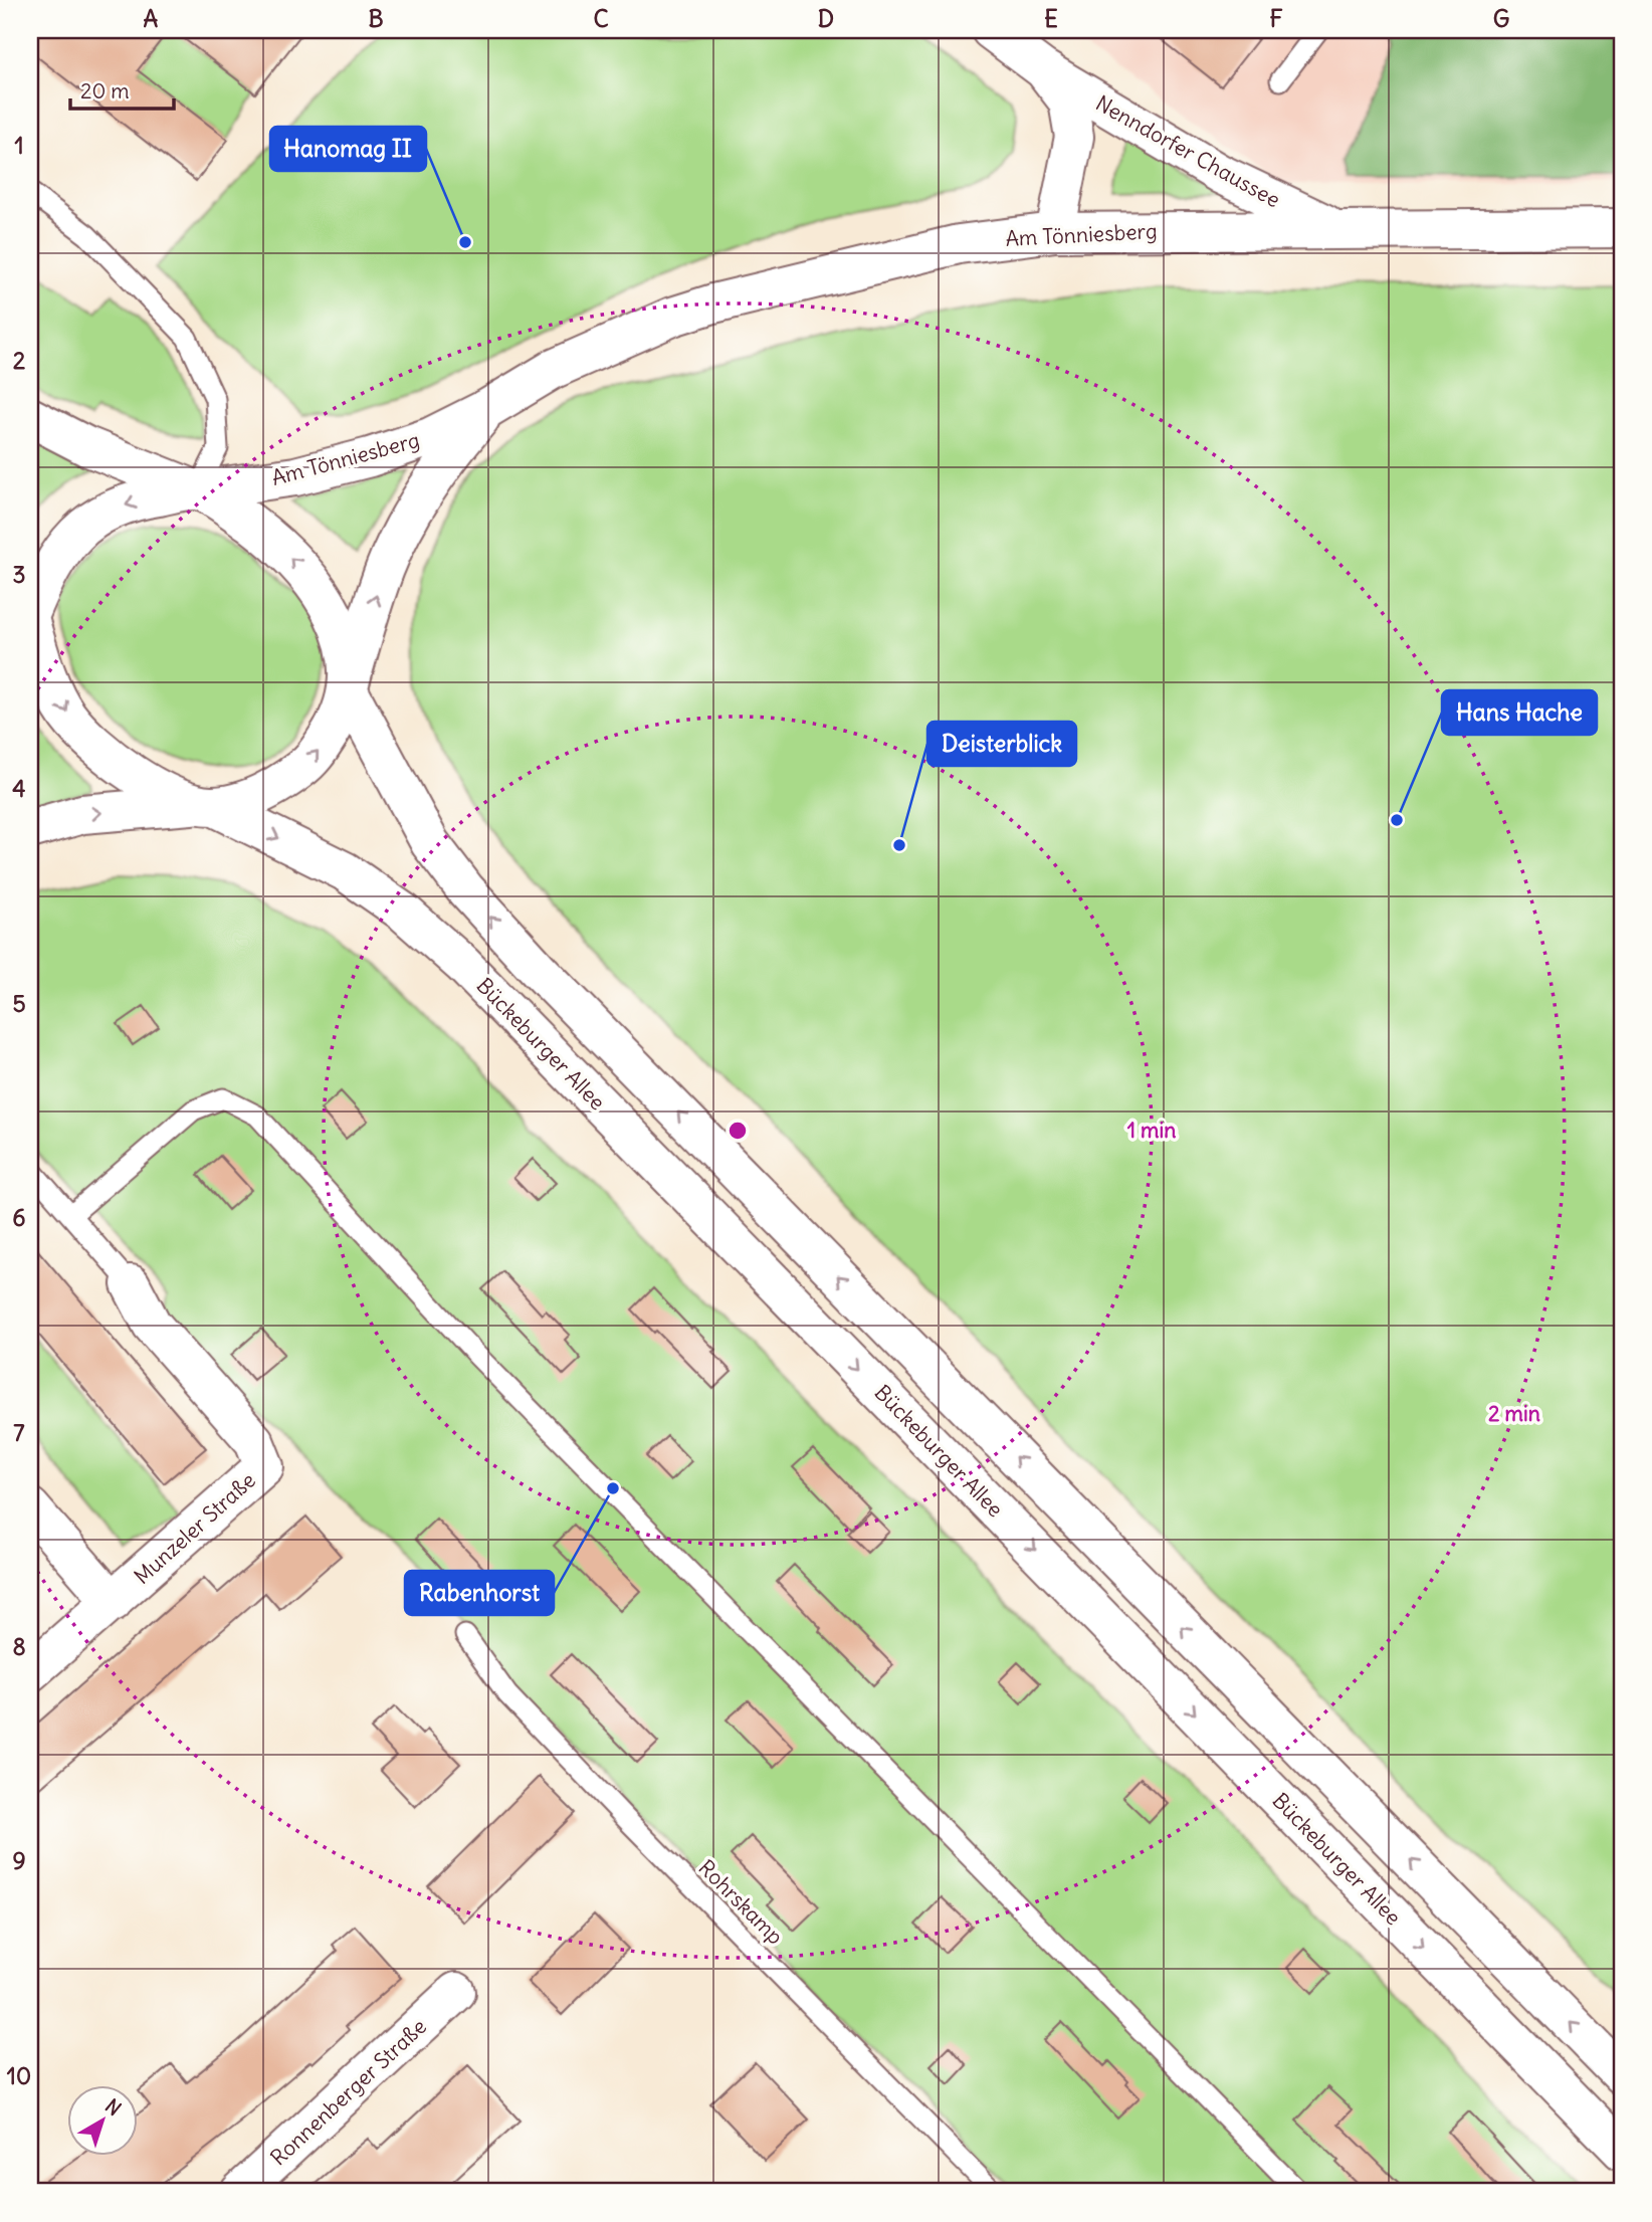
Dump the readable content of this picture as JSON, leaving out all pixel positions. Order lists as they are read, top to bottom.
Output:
{
  "streets": {
    "main road": [
      "Nenndorfer Chaussee",
      "Am Tönniesberg",
      "Bückeburger Allee",
      "Munzeler Straße",
      "Ronnenberger Straße"
    ],
    "lane": ["Rohrskamp"]
  },
  "crossings": [
    ["Nenndorfer Chaussee", "Am Tönniesberg"],
    ["Am Tönniesberg", "Bückeburger Allee"]
  ],
  "places": [
    "Hanomag II",
    "Hans Hache",
    "Deisterblick",
    "Rabenhorst"
  ],
  "scale_bar": "20 m",
  "north": "top right",
  "grid": {
    "columns": [
      "A",
      "B",
      "C",
      "D",
      "E",
      "F",
      "G"
    ],
    "rows": [
      "1",
      "2",
      "3",
      "4",
      "5",
      "6",
      "7",
      "8",
      "9",
      "10"
    ]
  },
  "rings": ["1 min", "2 min"]
}
